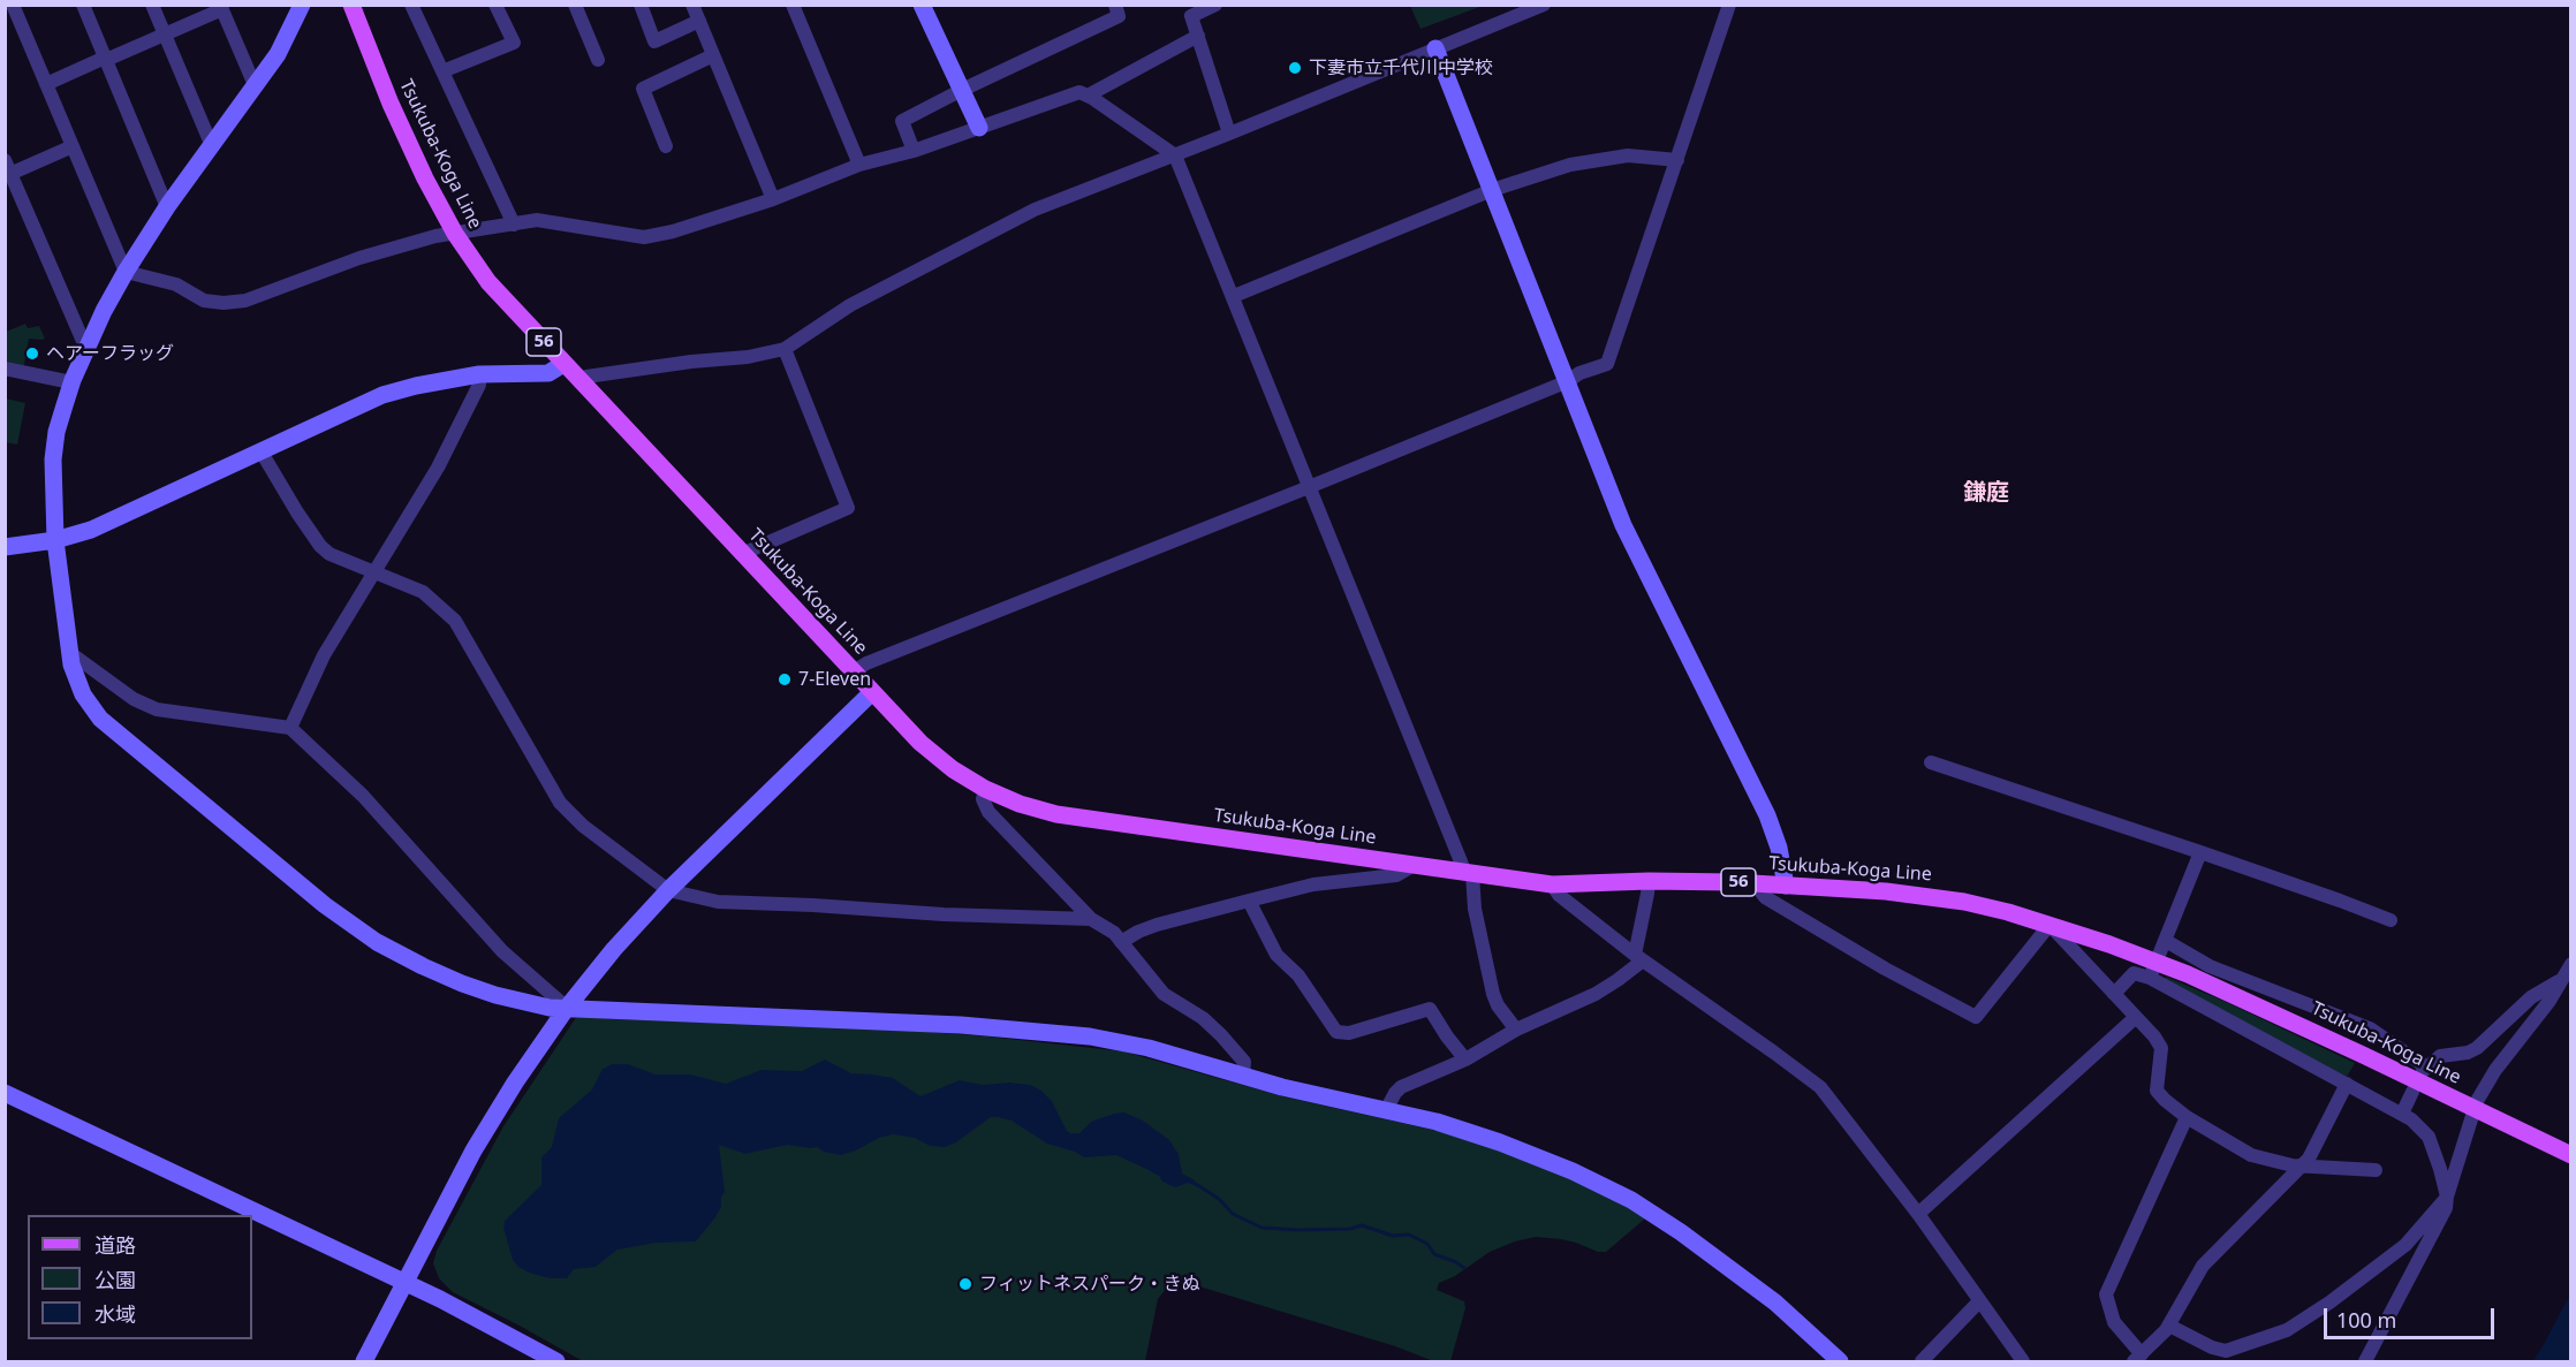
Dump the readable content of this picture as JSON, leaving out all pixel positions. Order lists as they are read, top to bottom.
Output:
{
  "streets": {
    "main road": ["Tsukuba-Koga Line", "56"]
  },
  "districts": ["鎌庭"],
  "places": [
    "下妻市立千代川中学校",
    "ヘアーフラッグ",
    "7-Eleven",
    "フィットネスパーク・きぬ"
  ],
  "legend": ["道路", "公園", "水域"],
  "scale_bar": "100 m"
}
